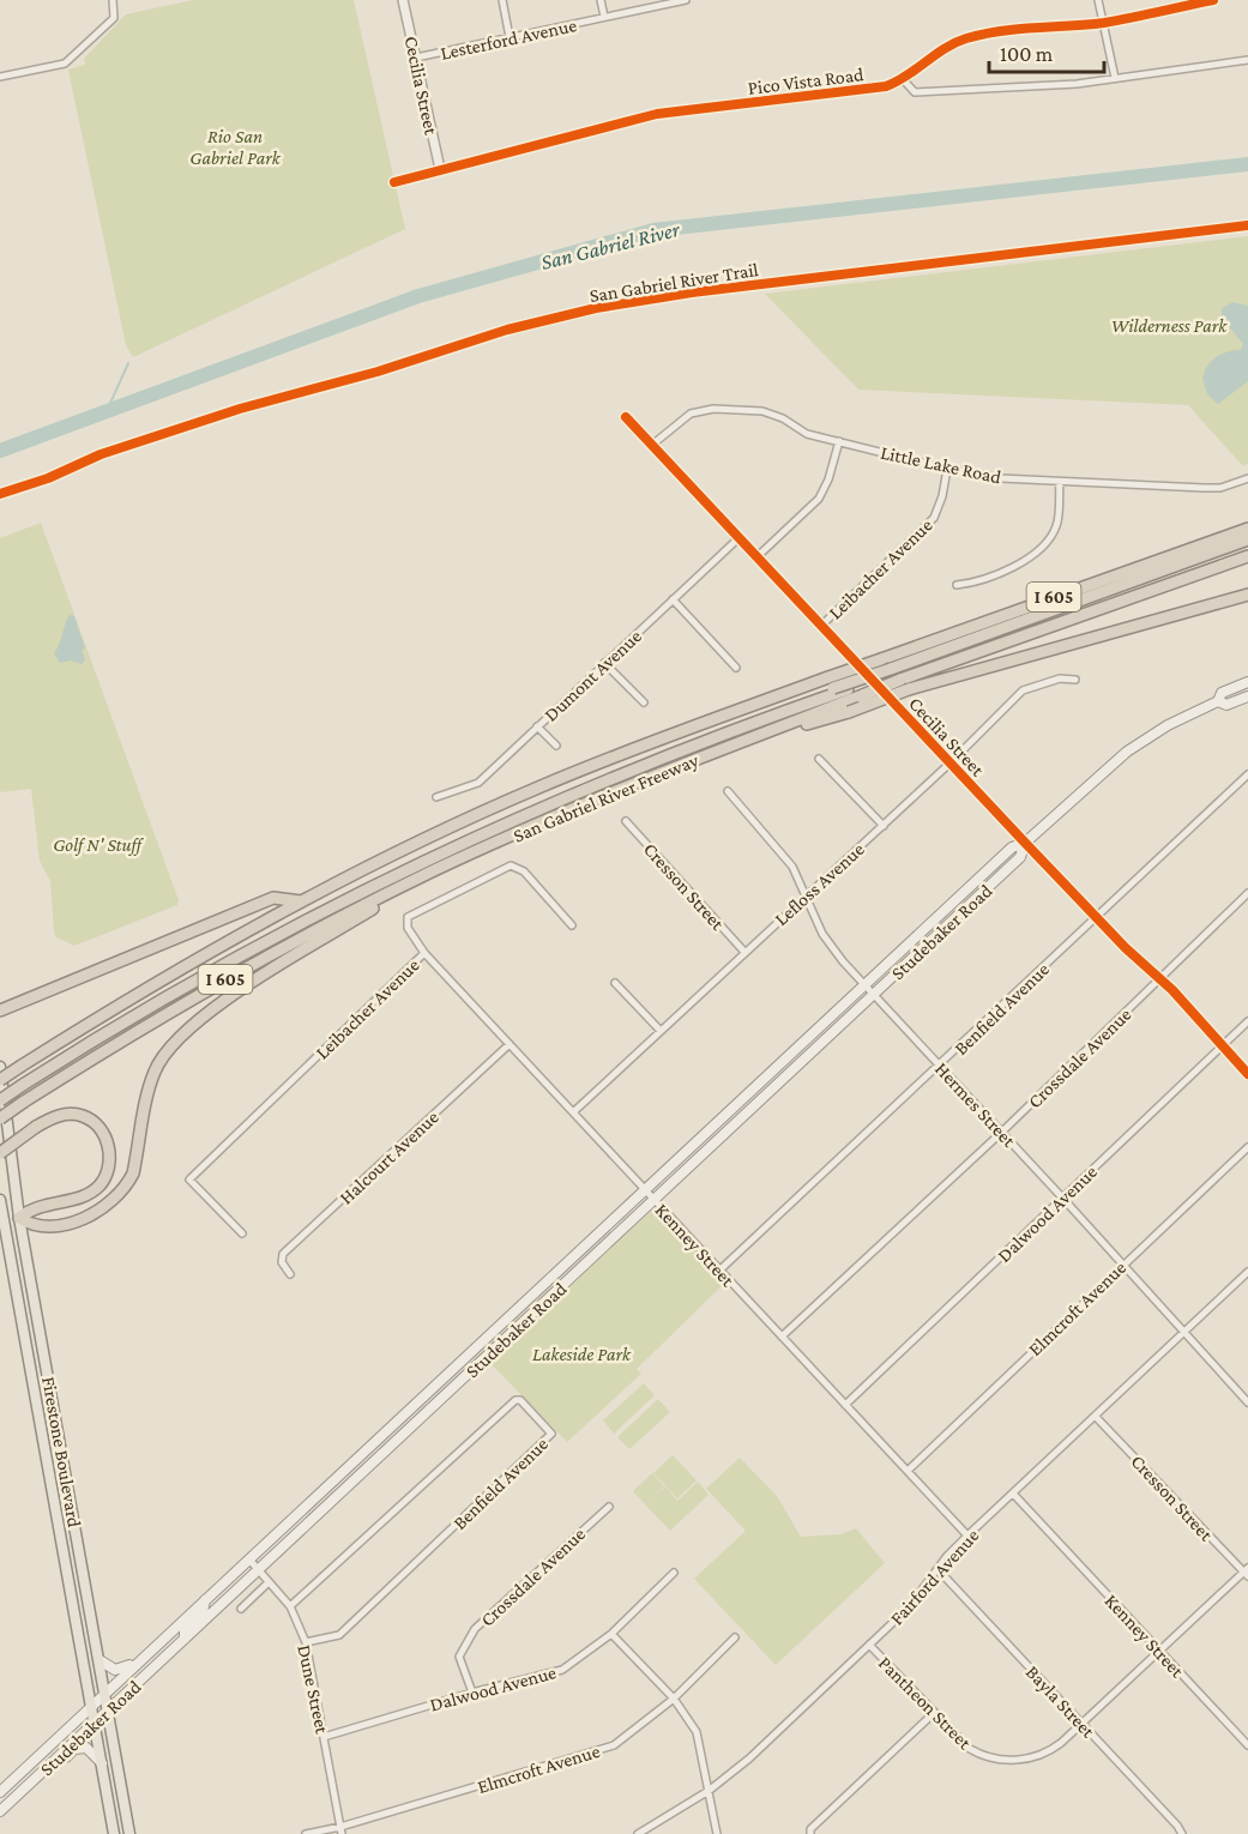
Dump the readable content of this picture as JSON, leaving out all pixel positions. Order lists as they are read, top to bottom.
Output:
{
  "streets": {
    "highway": ["I 605", "San Gabriel River Freeway"],
    "main road": ["Studebaker Road", "Firestone Boulevard"],
    "street": [
      "Lesterford Avenue",
      "Pico Vista Road",
      "Cecilia Street",
      "Little Lake Road",
      "Leibacher Avenue",
      "Dumont Avenue",
      "Lefloss Avenue",
      "Cresson Street",
      "Benfield Avenue",
      "Crossdale Avenue",
      "Hermes Street",
      "Halcourt Avenue",
      "Dalwood Avenue",
      "Kenney Street",
      "Elmcroft Avenue",
      "Fairford Avenue",
      "Dune Street",
      "Bayla Street",
      "Pantheon Street"
    ],
    "cycle path": ["San Gabriel River Trail"]
  },
  "crossings": [
    ["Lesterford Avenue", "Cecilia Street"],
    ["Pico Vista Road", "Cecilia Street"],
    ["Cecilia Street", "Little Lake Road"],
    ["Cecilia Street", "Leibacher Avenue"],
    ["Cecilia Street", "Dumont Avenue"],
    ["Cecilia Street", "Lefloss Avenue"],
    ["Cecilia Street", "Studebaker Road"],
    ["Cecilia Street", "Benfield Avenue"],
    ["Cecilia Street", "Crossdale Avenue"],
    ["Cecilia Street", "Dalwood Avenue"],
    ["Little Lake Road", "Leibacher Avenue"],
    ["Leibacher Avenue", "Kenney Street"],
    ["Lefloss Avenue", "Cresson Street"],
    ["Lefloss Avenue", "Hermes Street"],
    ["Lefloss Avenue", "Kenney Street"],
    ["Cresson Street", "Fairford Avenue"],
    ["Studebaker Road", "Hermes Street"],
    ["Studebaker Road", "Kenney Street"],
    ["Studebaker Road", "Firestone Boulevard"],
    ["Studebaker Road", "Dune Street"],
    ["Benfield Avenue", "Hermes Street"],
    ["Benfield Avenue", "Kenney Street"],
    ["Benfield Avenue", "Dune Street"],
    ["Crossdale Avenue", "Hermes Street"],
    ["Crossdale Avenue", "Dalwood Avenue"],
    ["Crossdale Avenue", "Kenney Street"],
    ["Hermes Street", "Dalwood Avenue"],
    ["Hermes Street", "Elmcroft Avenue"],
    ["Hermes Street", "Fairford Avenue"],
    ["Halcourt Avenue", "Kenney Street"],
    ["Dalwood Avenue", "Kenney Street"],
    ["Dalwood Avenue", "Dune Street"],
    ["Kenney Street", "Elmcroft Avenue"],
    ["Kenney Street", "Fairford Avenue"],
    ["Elmcroft Avenue", "Dune Street"],
    ["Fairford Avenue", "Bayla Street"],
    ["Fairford Avenue", "Pantheon Street"],
    ["Bayla Street", "Pantheon Street"]
  ],
  "water": ["San Gabriel River"],
  "parks": [
    "Rio San Gabriel Park",
    "Wilderness Park",
    "Golf N' Stuff",
    "Lakeside Park"
  ],
  "scale_bar": "100 m"
}
